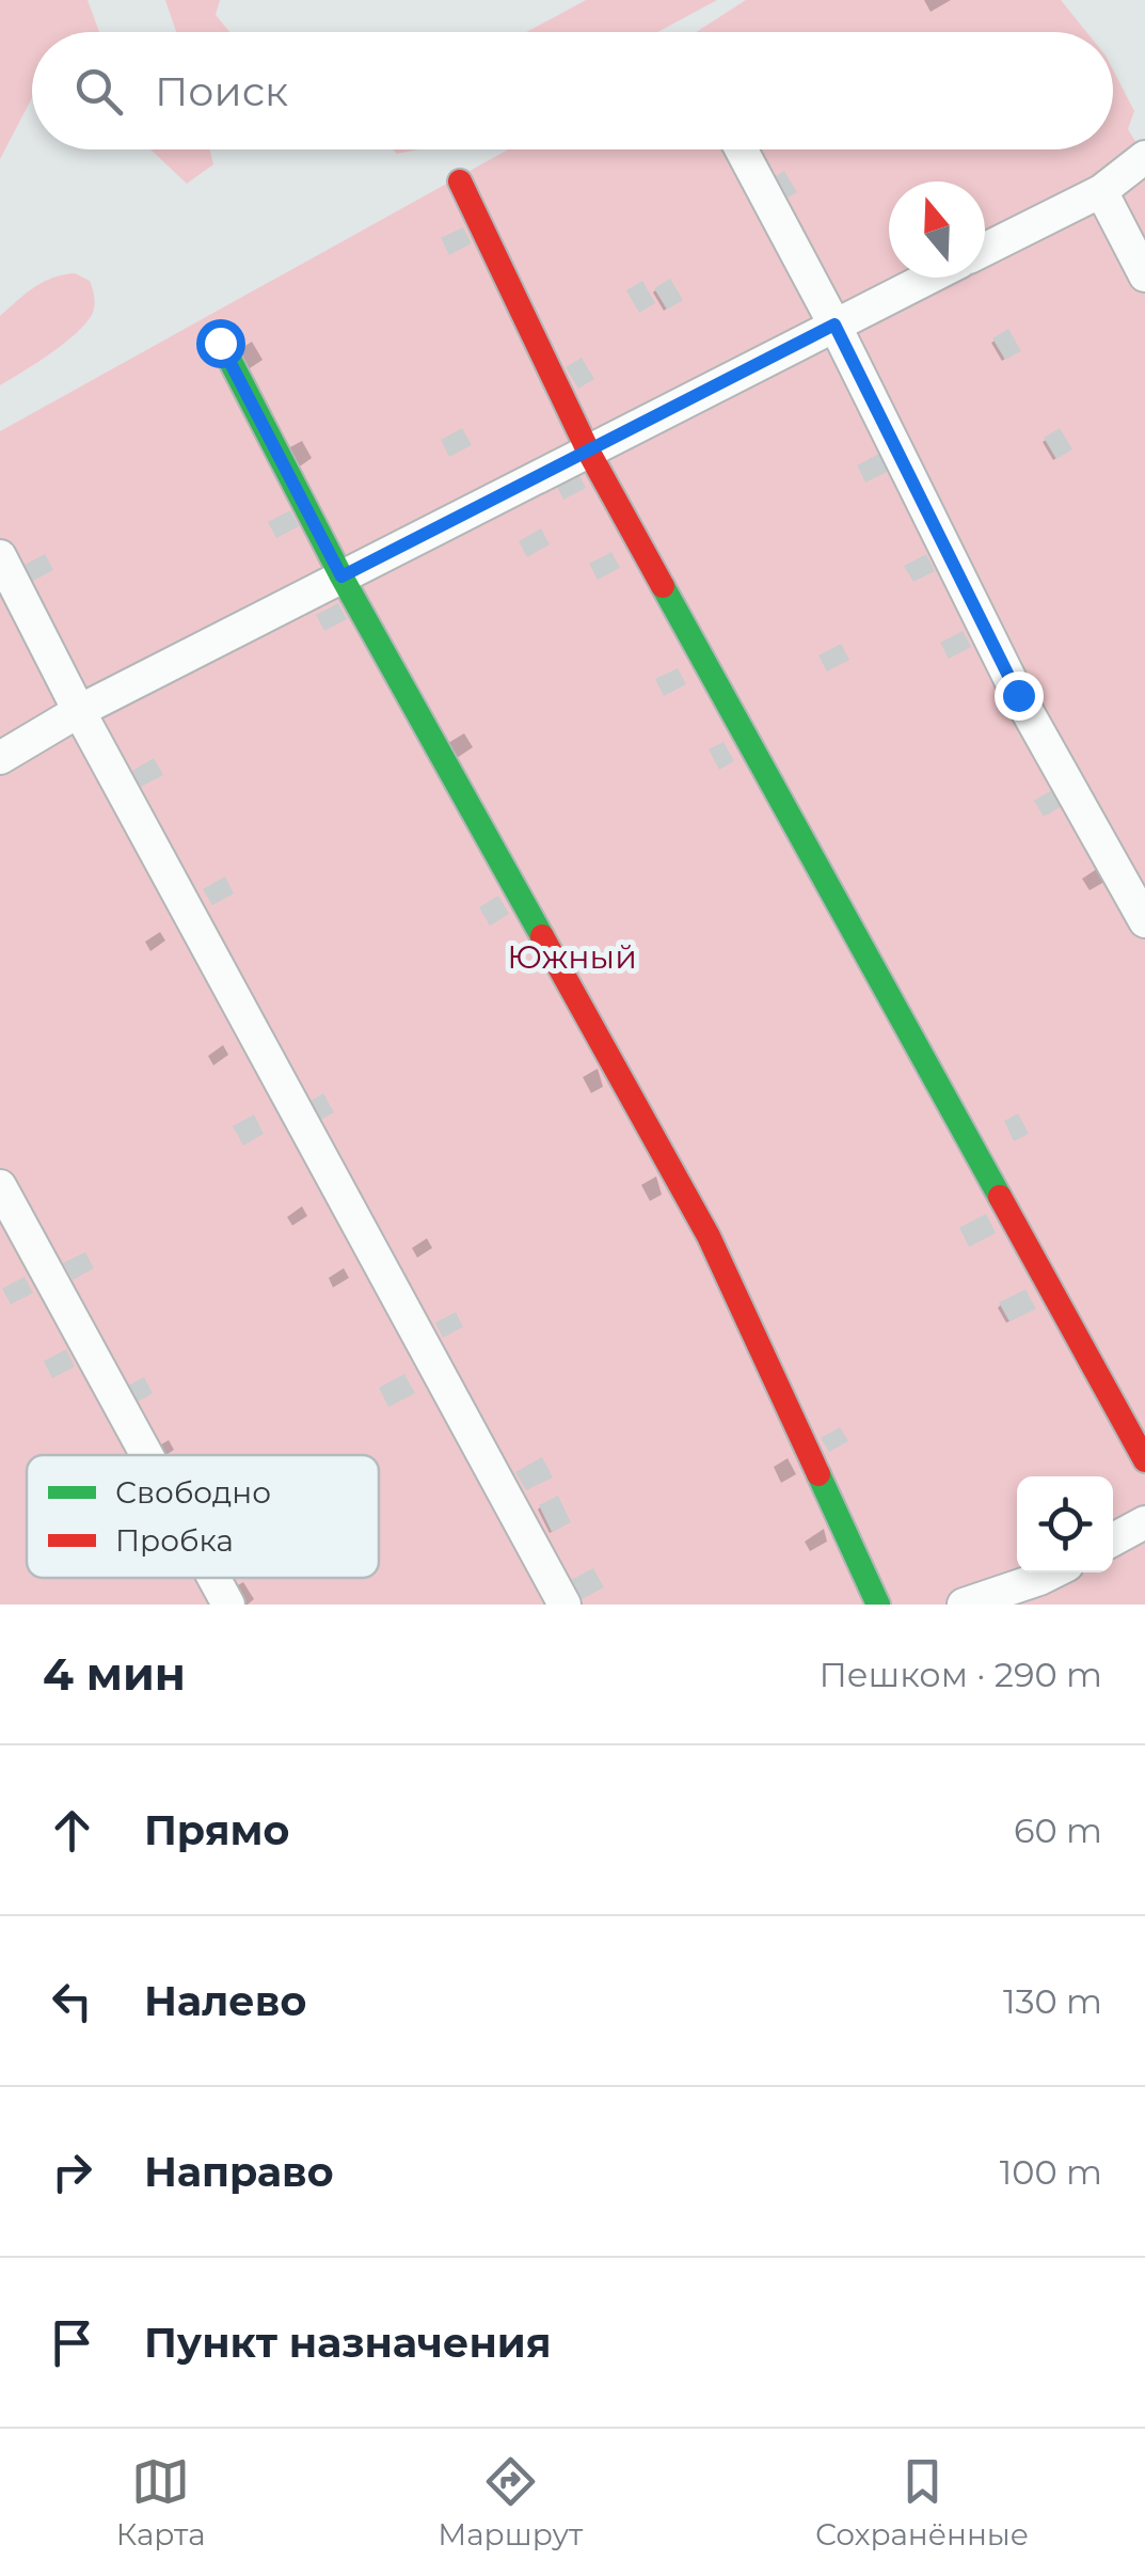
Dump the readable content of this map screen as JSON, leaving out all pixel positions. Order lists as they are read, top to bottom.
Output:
{
  "parks": ["Южный"],
  "legend": ["Свободно", "Пробка"],
  "north": "top",
  "page": {
    "search": "Поиск",
    "heading": ["4 мин", "Пешком · 290 m"],
    "list": [
      ["Прямо", "60 m"],
      ["Налево", "130 m"],
      ["Направо", "100 m"],
      "Пункт назначения"
    ],
    "nav": ["Карта", "Маршрут", "Сохранённые"]
  }
}
